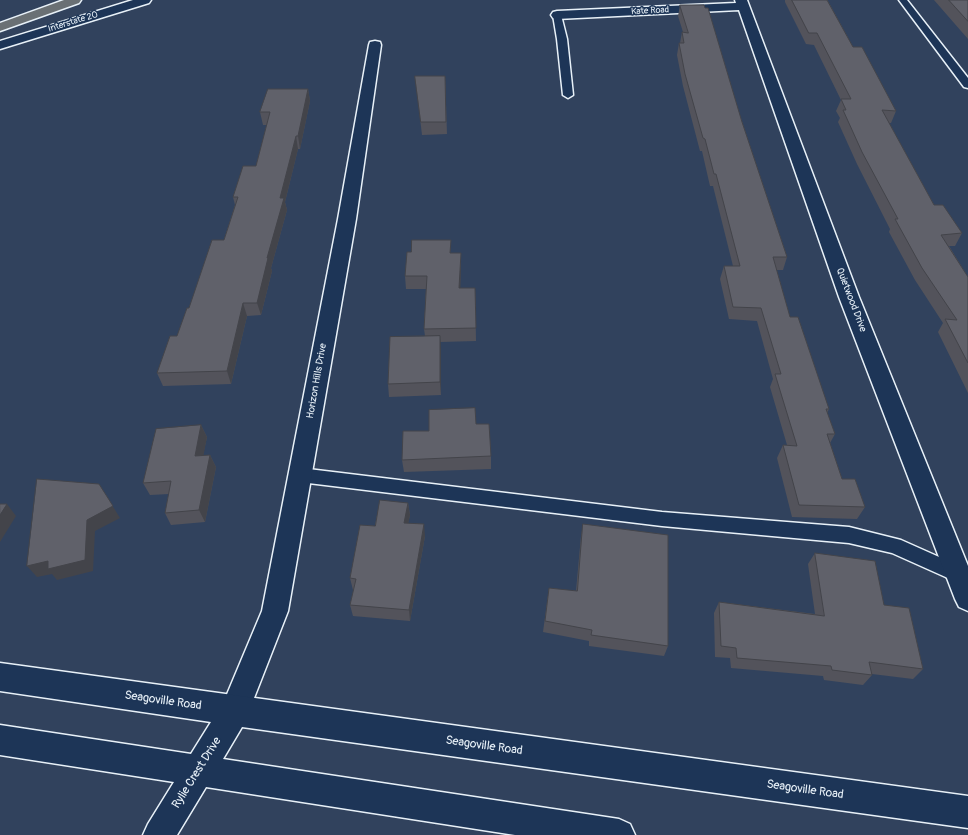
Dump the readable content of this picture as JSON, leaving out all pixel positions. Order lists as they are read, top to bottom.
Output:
{
  "streets": {
    "street": [
      "Kate Road",
      "Interstate 20",
      "Quietwood Drive",
      "Horizon Hills Drive",
      "Seagoville Road",
      "Rylie Crest Drive"
    ]
  },
  "crossings": [
    ["Kate Road", "Quietwood Drive"],
    ["Horizon Hills Drive", "Seagoville Road"],
    ["Horizon Hills Drive", "Rylie Crest Drive"],
    ["Seagoville Road", "Rylie Crest Drive"]
  ]
}
